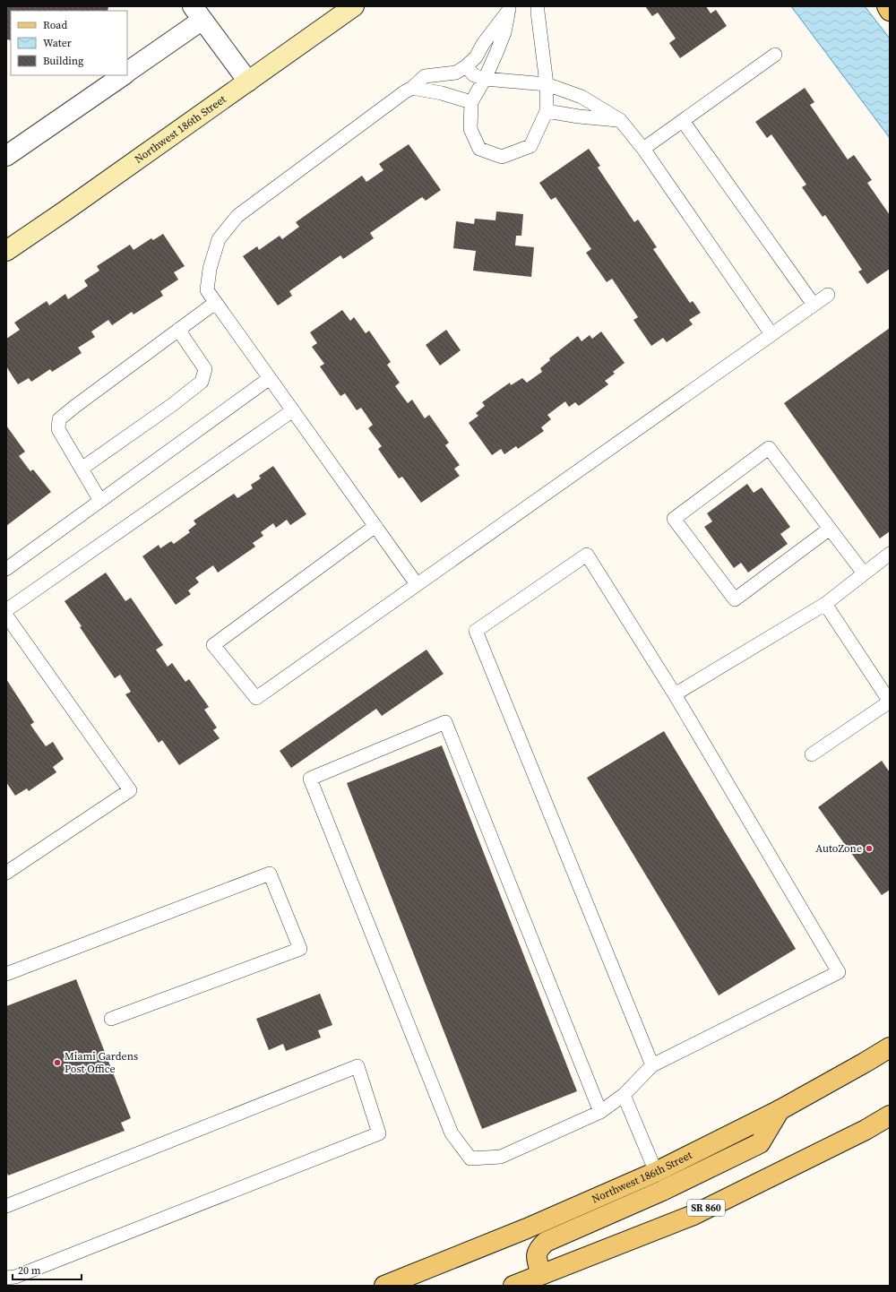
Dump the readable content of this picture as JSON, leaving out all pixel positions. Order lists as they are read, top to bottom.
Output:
{
  "streets": {
    "main road": ["Northwest 186th Street", "SR 860"]
  },
  "places": ["AutoZone", "Miami Gardens Post Office"],
  "legend": ["Road", "Water", "Building"],
  "scale_bar": "20 m"
}
